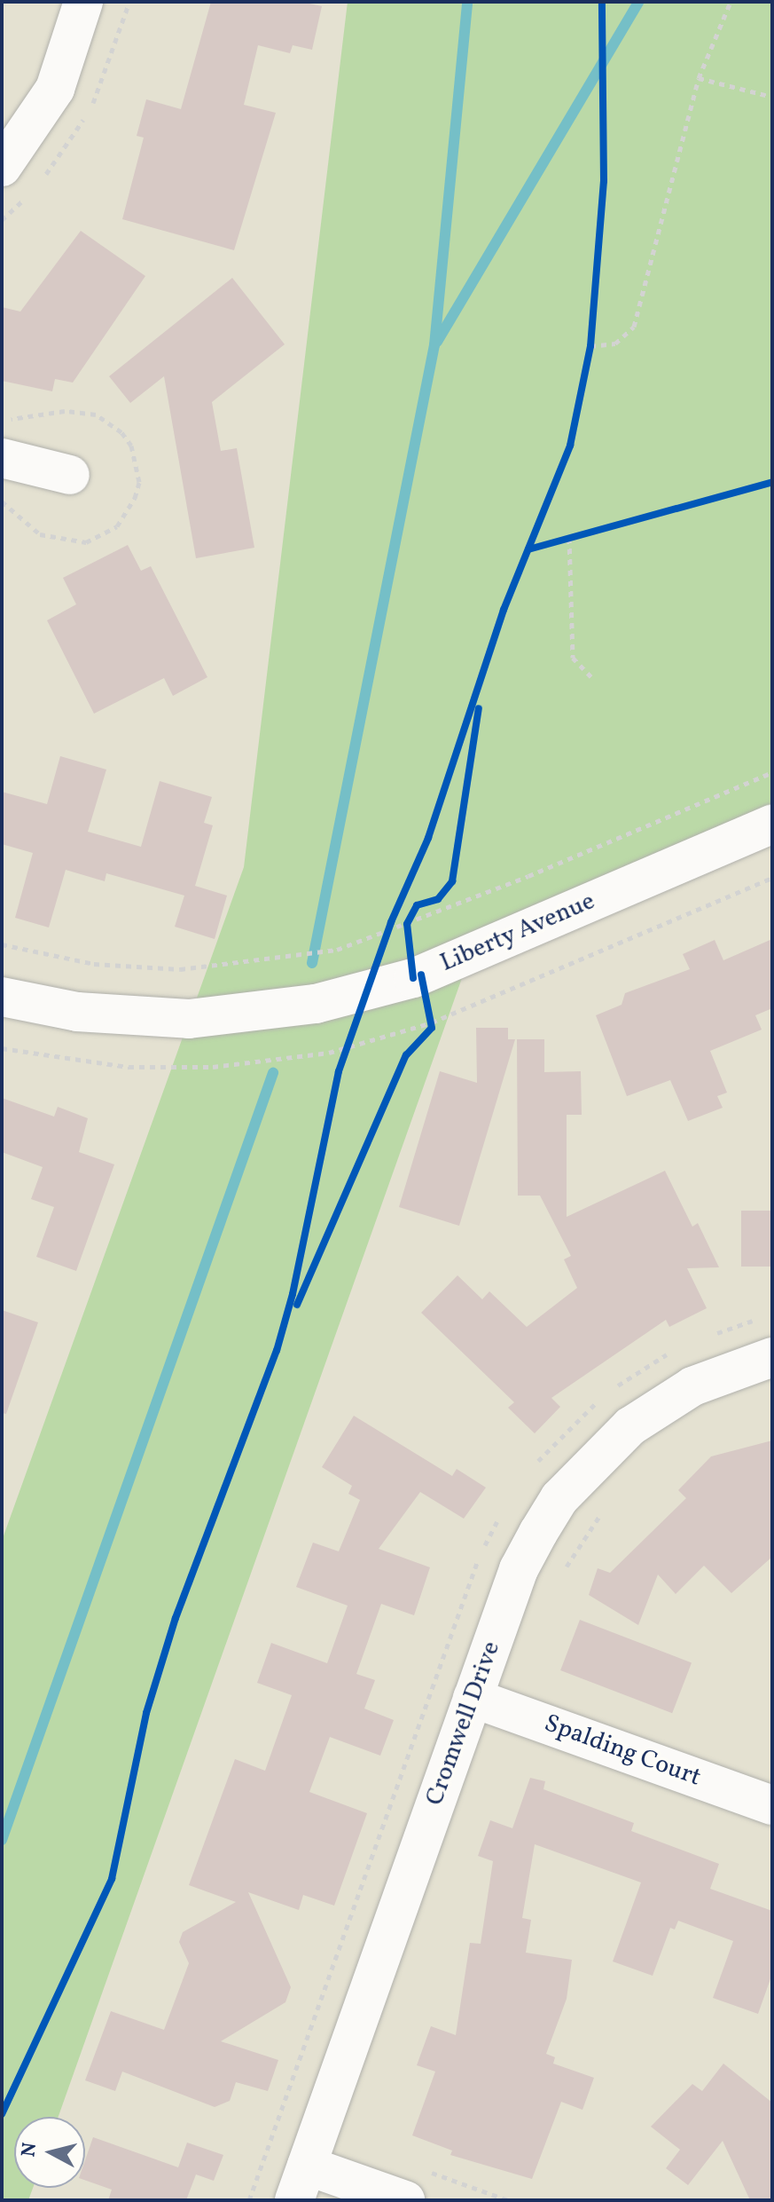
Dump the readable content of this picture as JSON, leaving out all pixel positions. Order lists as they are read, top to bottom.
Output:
{
  "streets": {
    "street": ["Liberty Avenue", "Cromwell Drive", "Spalding Court"]
  },
  "crossings": [
    ["Cromwell Drive", "Spalding Court"]
  ],
  "north": "left"
}
